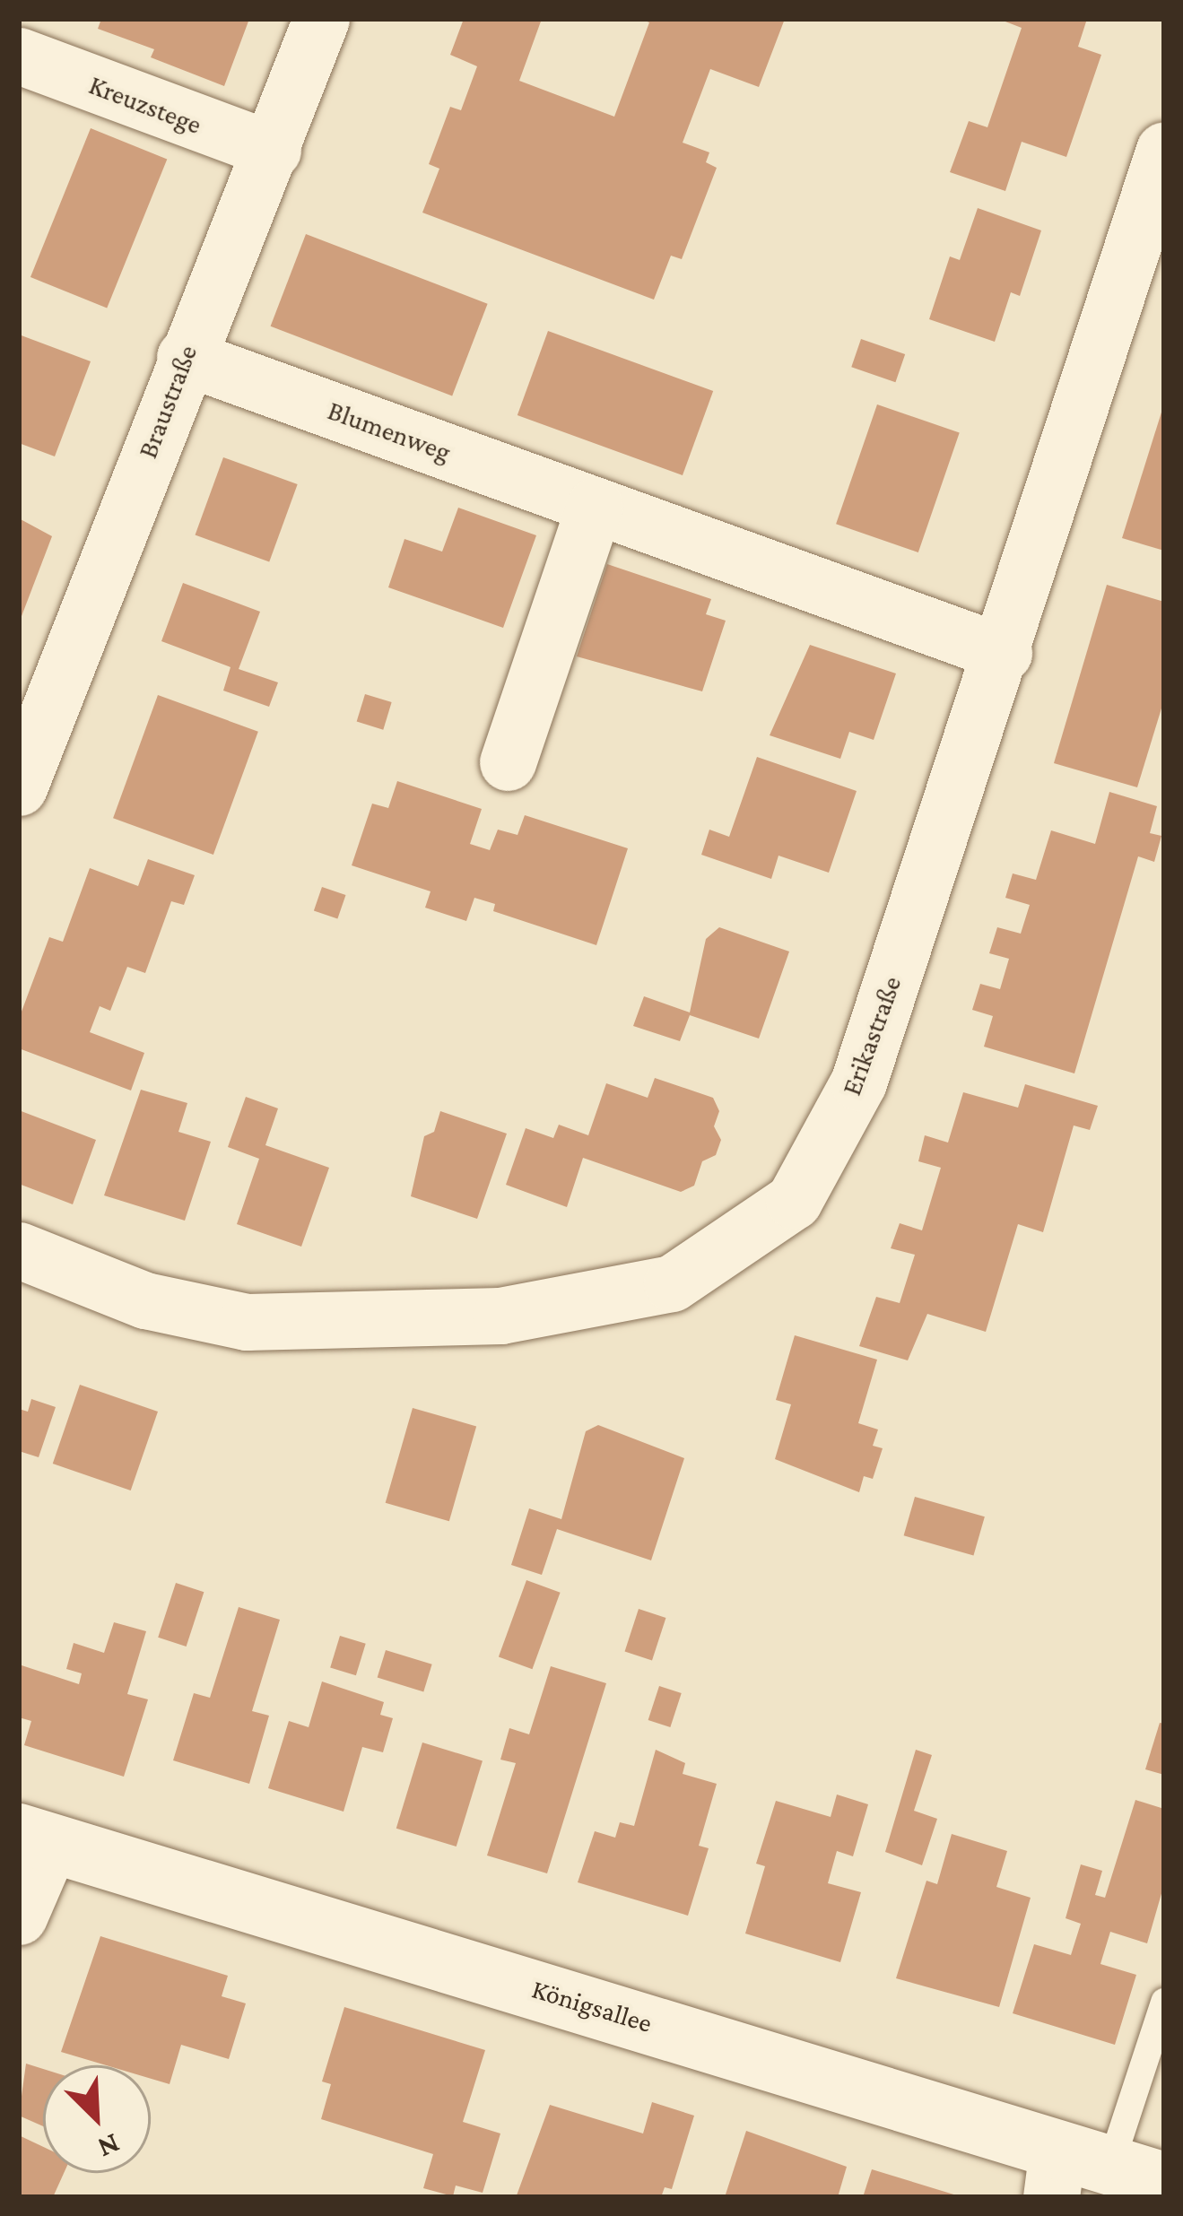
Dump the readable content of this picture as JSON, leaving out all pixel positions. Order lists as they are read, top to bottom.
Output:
{
  "streets": {
    "street": [
      "Kreuzstege",
      "Braustraße",
      "Blumenweg",
      "Erikastraße",
      "Königsallee"
    ]
  },
  "crossings": [
    ["Kreuzstege", "Braustraße"],
    ["Braustraße", "Blumenweg"],
    ["Blumenweg", "Erikastraße"]
  ],
  "north": "bottom right"
}
